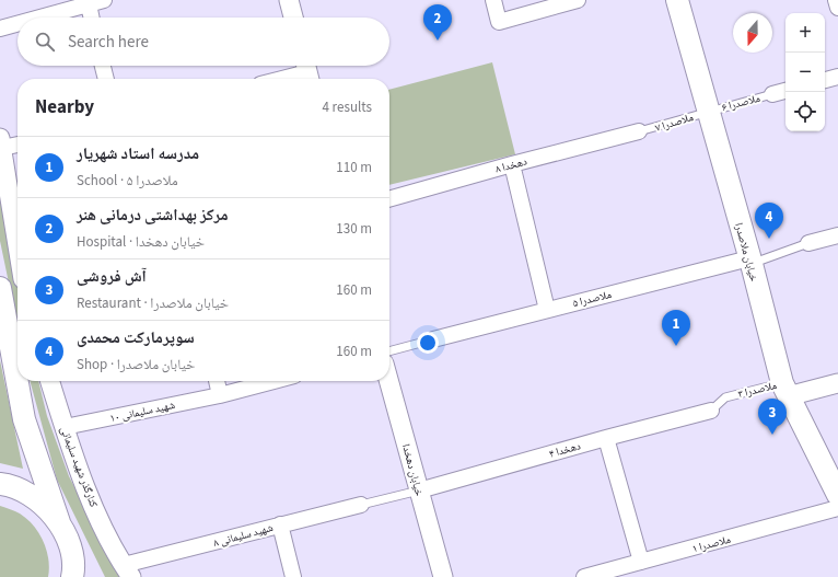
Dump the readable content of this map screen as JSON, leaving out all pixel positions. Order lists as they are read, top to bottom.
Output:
{
  "streets": {
    "main road": ["خیابان ملاصدرا"],
    "street": [
      "دهخدا ۸",
      "ملاصدرا ۵",
      "شهید سلیمانی ۱۰",
      "دهخدا ۴",
      "کنارگذر شهید سلیمانی",
      "خیابان دهخدا",
      "شهید سلیمانی ۸",
      "ملاصدرا ۱"
    ],
    "lane": ["ملاصدرا ۶", "ملاصدرا ۷", "ملاصدرا ۳"]
  },
  "crossings": [
    ["ملاصدرا ۶", "ملاصدرا ۷"],
    ["ملاصدرا ۶", "خیابان ملاصدرا"],
    ["ملاصدرا ۷", "دهخدا ۸"],
    ["ملاصدرا ۷", "خیابان ملاصدرا"],
    ["خیابان ملاصدرا", "ملاصدرا ۵"],
    ["خیابان ملاصدرا", "ملاصدرا ۳"],
    ["ملاصدرا ۳", "دهخدا ۴"],
    ["شهید سلیمانی ۱۰", "کنارگذر شهید سلیمانی"],
    ["دهخدا ۴", "خیابان دهخدا"],
    ["کنارگذر شهید سلیمانی", "شهید سلیمانی ۸"]
  ],
  "north": "bottom",
  "page": {
    "pins": [
      "2",
      "4",
      "1",
      "3"
    ],
    "map_buttons": ["+", "−"],
    "search": "Search here",
    "heading": ["Nearby", "4 results"],
    "list": [
      {
        "mark": "1",
        "name": "مدرسه استاد شهریار",
        "note": "School · ملاصدرا ۵",
        "value": "110 m"
      },
      {
        "mark": "2",
        "name": "مرکز بهداشتی درمانی هنر",
        "note": "Hospital · خیابان دهخدا",
        "value": "130 m"
      },
      {
        "mark": "3",
        "name": "آش فروشی",
        "note": "Restaurant · خیابان ملاصدرا",
        "value": "160 m"
      },
      {
        "mark": "4",
        "name": "سوپرمارکت محمدی",
        "note": "Shop · خیابان ملاصدرا",
        "value": "160 m"
      }
    ]
  }
}
